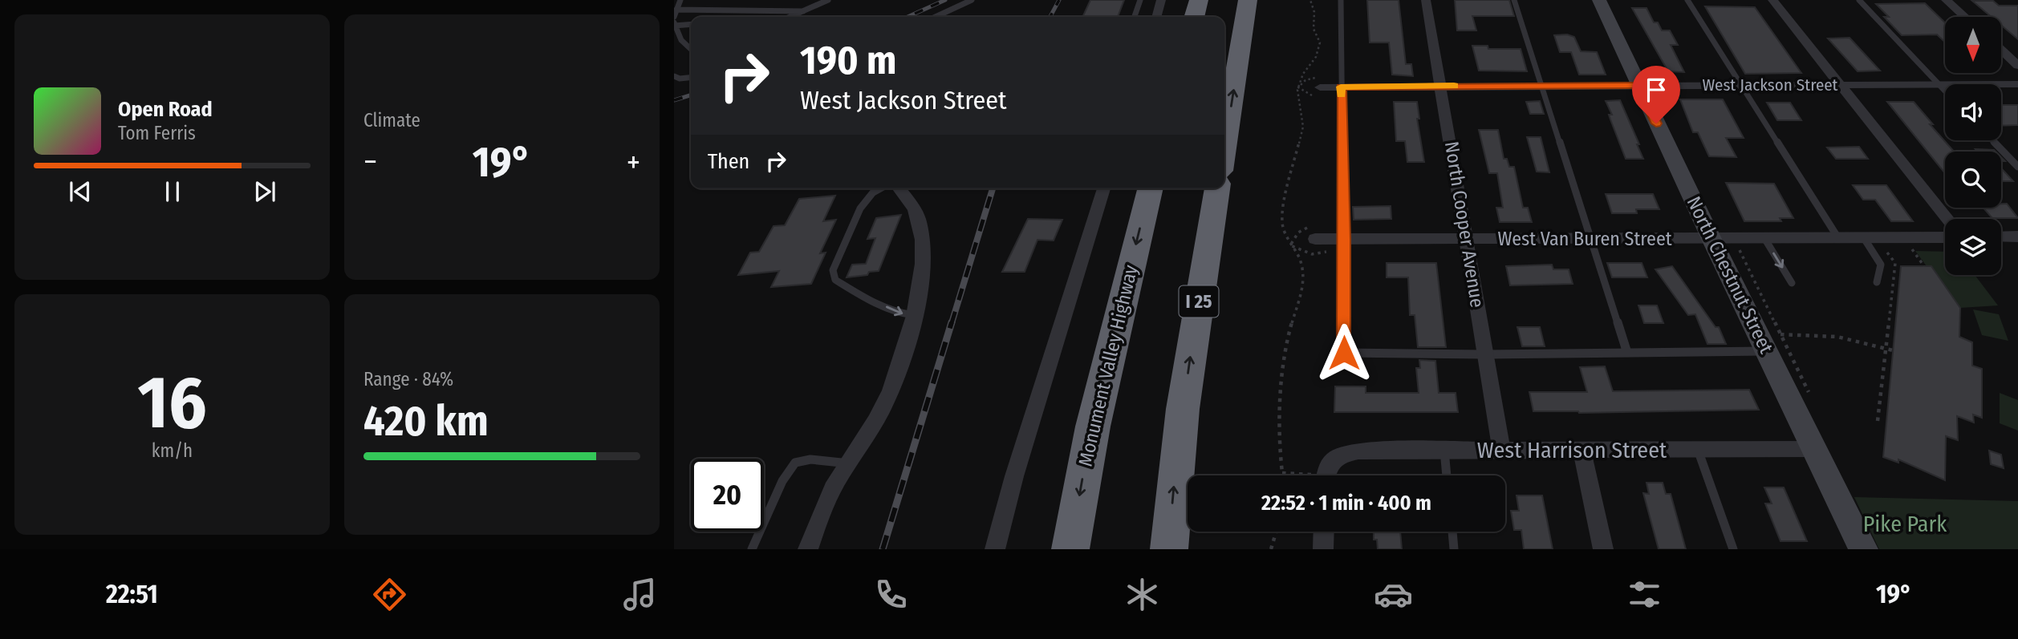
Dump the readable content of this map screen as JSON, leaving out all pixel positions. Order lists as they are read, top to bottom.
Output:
{
  "streets": {
    "highway": ["I 25", "Monument Valley Highway"],
    "main road": ["North Chestnut Street"],
    "street": [
      "West Jackson Street",
      "North Cooper Avenue",
      "West Van Buren Street",
      "West Harrison Street"
    ]
  },
  "crossings": [
    ["West Jackson Street", "North Cooper Avenue"],
    ["West Jackson Street", "North Chestnut Street"],
    ["North Cooper Avenue", "West Van Buren Street"],
    ["North Cooper Avenue", "West Harrison Street"],
    ["West Van Buren Street", "North Chestnut Street"],
    ["North Chestnut Street", "West Harrison Street"]
  ],
  "parks": ["Pike Park"],
  "north": "bottom",
  "page": {
    "tile": [
      "Climate",
      ["16", "km/h"],
      ["Range · 84%", "420 km"]
    ],
    "turn": ["190 m", "West Jackson Street"],
    "song": ["Open Road", "Tom Ferris"],
    "then": "Then",
    "heat": ["−", "19°", "+"],
    "limit": "20",
    "trip": "22:52 · 1 min · 400 m",
    "tabs": ["22:51", "19°"]
  }
}
